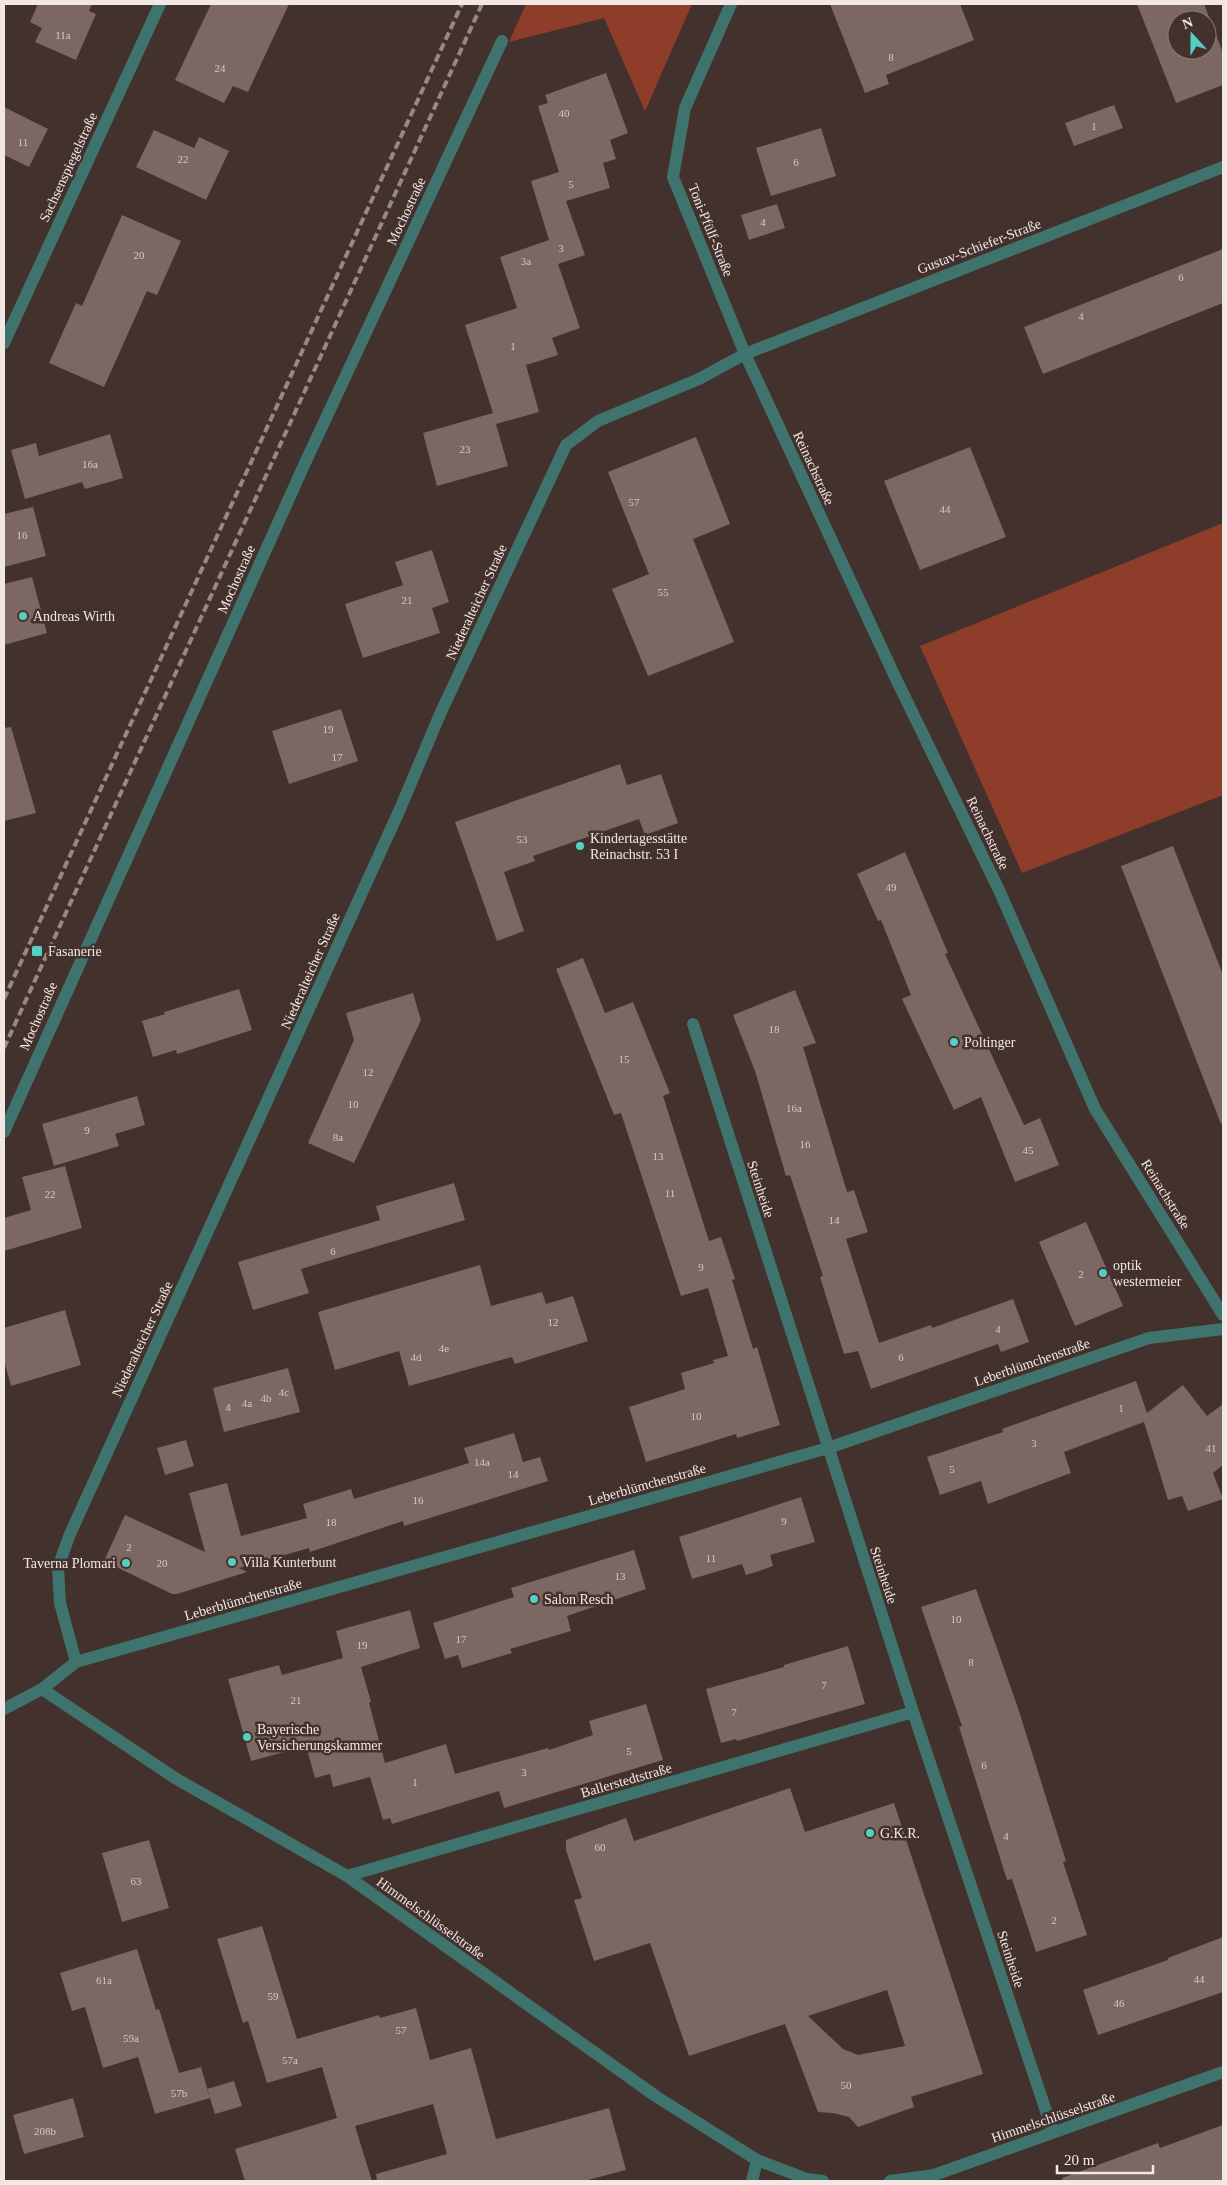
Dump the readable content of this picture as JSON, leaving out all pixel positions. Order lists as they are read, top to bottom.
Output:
{
  "streets": {
    "street": [
      "Sachsenspiegelstraße",
      "Mochostraße",
      "Toni-Pfülf-Straße",
      "Gustav-Schiefer-Straße",
      "Reinachstraße",
      "Niederalteicher Straße",
      "Steinheide",
      "Leberblümchenstraße",
      "Ballerstedtstraße",
      "Himmelschlüsselstraße"
    ]
  },
  "crossings": [
    ["Toni-Pfülf-Straße", "Gustav-Schiefer-Straße"],
    ["Toni-Pfülf-Straße", "Reinachstraße"],
    ["Toni-Pfülf-Straße", "Niederalteicher Straße"],
    ["Gustav-Schiefer-Straße", "Reinachstraße"],
    ["Gustav-Schiefer-Straße", "Niederalteicher Straße"],
    ["Reinachstraße", "Niederalteicher Straße"],
    ["Niederalteicher Straße", "Leberblümchenstraße"],
    ["Steinheide", "Leberblümchenstraße"],
    ["Steinheide", "Ballerstedtstraße"],
    ["Steinheide", "Himmelschlüsselstraße"],
    ["Ballerstedtstraße", "Himmelschlüsselstraße"]
  ],
  "places": {
    "other": [
      "Andreas Wirth",
      "Kindertagesstätte Reinachstr. 53 I",
      "Poltinger",
      "optik westermeier",
      "Villa Kunterbunt",
      "Taverna Plomari",
      "Salon Resch",
      "Bayerische Versicherungskammer",
      "G.K.R."
    ],
    "transit": ["Fasanerie"]
  },
  "house_numbers": [
    "11a",
    "8",
    "24",
    "40",
    "1",
    "11",
    "22",
    "6",
    "5",
    "4",
    "3",
    "20",
    "3a",
    "6",
    "4",
    "1",
    "23",
    "16a",
    "57",
    "44",
    "16",
    "55",
    "21",
    "19",
    "17",
    "53",
    "49",
    "18",
    "15",
    "12",
    "10",
    "16a",
    "9",
    "8a",
    "16",
    "45",
    "13",
    "11",
    "22",
    "14",
    "6",
    "9",
    "2",
    "12",
    "4",
    "4e",
    "4d",
    "6",
    "4c",
    "4b",
    "4a",
    "4",
    "1",
    "10",
    "3",
    "41",
    "14a",
    "5",
    "14",
    "16",
    "9",
    "18",
    "2",
    "11",
    "20",
    "13",
    "10",
    "17",
    "19",
    "8",
    "7",
    "21",
    "7",
    "5",
    "6",
    "3",
    "1",
    "4",
    "60",
    "63",
    "2",
    "44",
    "61a",
    "59",
    "46",
    "57",
    "59a",
    "57a",
    "50",
    "57b",
    "208b"
  ],
  "scale_bar": "20 m",
  "north": "top"
}
